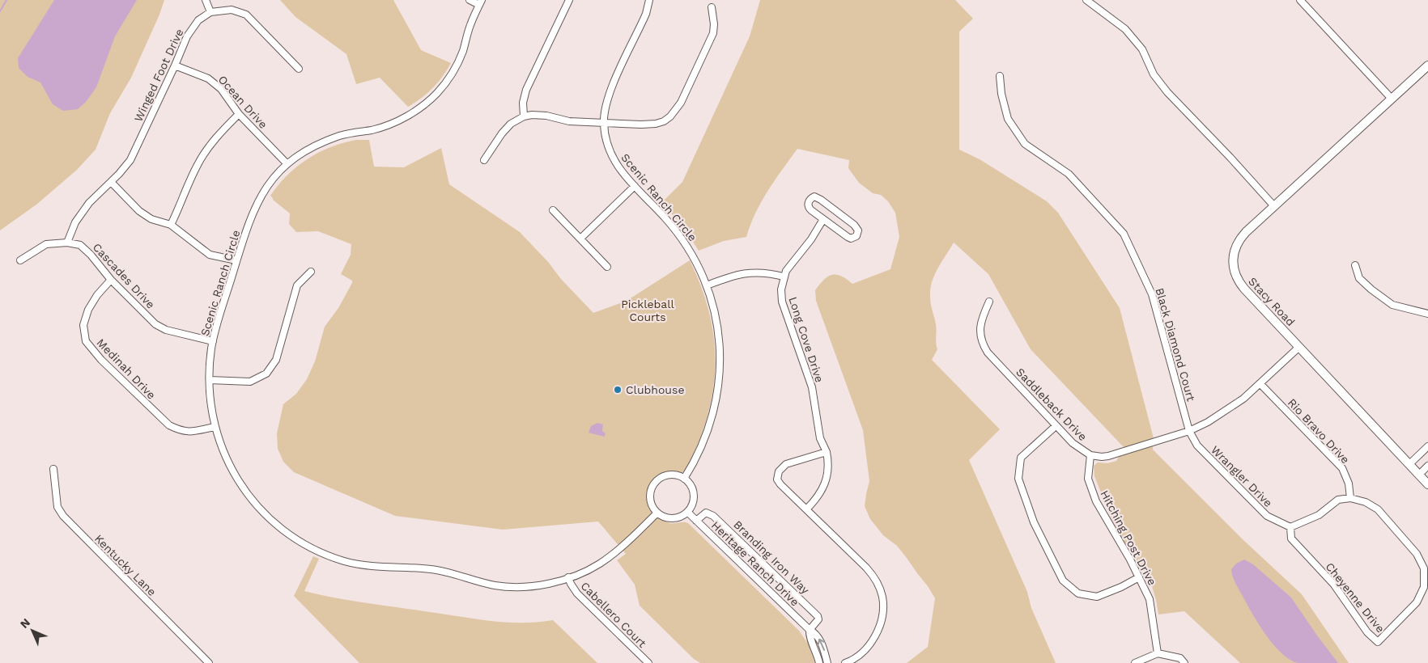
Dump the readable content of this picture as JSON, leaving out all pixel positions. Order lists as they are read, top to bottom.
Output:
{
  "streets": {
    "main road": ["Stacy Road"],
    "street": [
      "Winged Foot Drive",
      "Ocean Drive",
      "Scenic Ranch Circle",
      "Cascades Drive",
      "Long Cove Drive",
      "Black Diamond Court",
      "Medinah Drive",
      "Saddleback Drive",
      "Rio Bravo Drive",
      "Wrangler Drive",
      "Hitching Post Drive",
      "Branding Iron Way",
      "Heritage Ranch Drive",
      "Kentucky Lane",
      "Cheyenne Drive",
      "Cabellero Court"
    ]
  },
  "crossings": [
    ["Winged Foot Drive", "Ocean Drive"],
    ["Winged Foot Drive", "Cascades Drive"],
    ["Ocean Drive", "Scenic Ranch Circle"],
    ["Scenic Ranch Circle", "Cascades Drive"],
    ["Scenic Ranch Circle", "Medinah Drive"],
    ["Scenic Ranch Circle", "Heritage Ranch Drive"],
    ["Scenic Ranch Circle", "Cabellero Court"],
    ["Cascades Drive", "Medinah Drive"],
    ["Stacy Road", "Saddleback Drive"],
    ["Black Diamond Court", "Saddleback Drive"],
    ["Black Diamond Court", "Wrangler Drive"],
    ["Saddleback Drive", "Rio Bravo Drive"],
    ["Saddleback Drive", "Wrangler Drive"],
    ["Saddleback Drive", "Hitching Post Drive"],
    ["Rio Bravo Drive", "Cheyenne Drive"],
    ["Wrangler Drive", "Cheyenne Drive"],
    ["Branding Iron Way", "Heritage Ranch Drive"]
  ],
  "parks": ["Pickleball Courts"],
  "places": ["Clubhouse"],
  "north": "top left"
}
